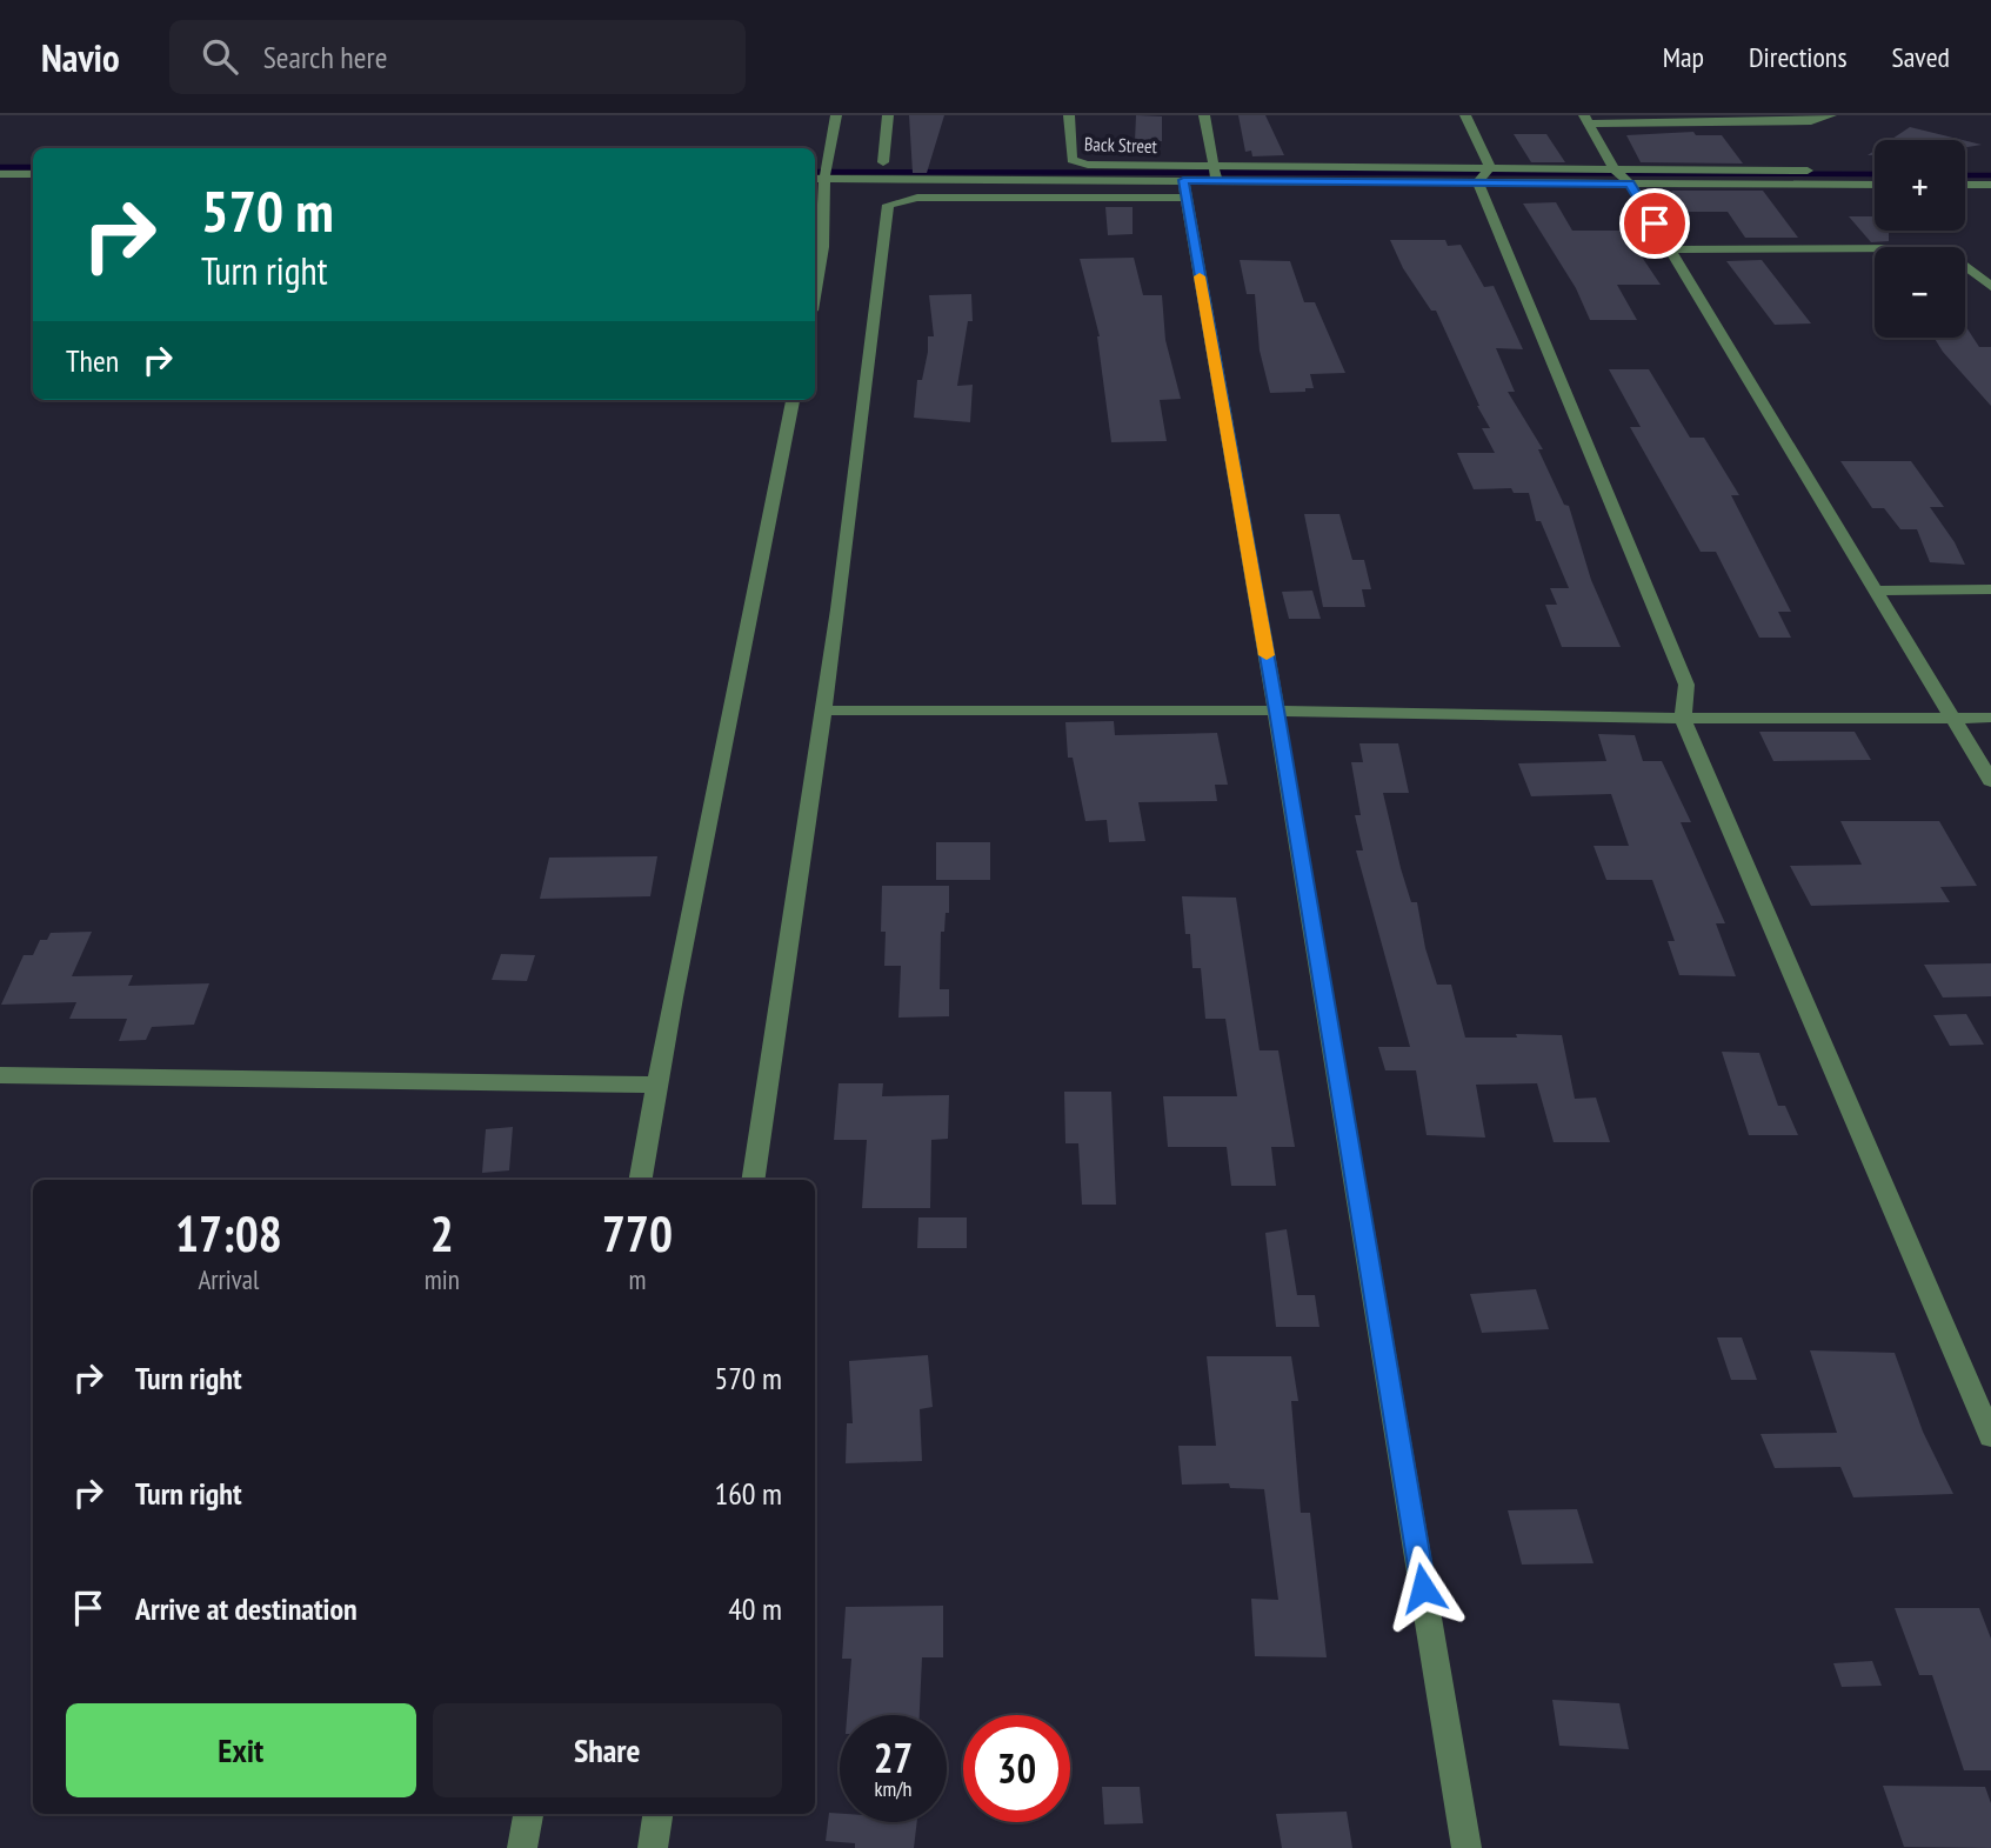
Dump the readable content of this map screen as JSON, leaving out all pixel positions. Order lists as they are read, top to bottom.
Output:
{
  "streets": {
    "street": ["Back Street"]
  },
  "page": {
    "header": "Navio",
    "search": "Search here",
    "nav": ["Map", "Directions", "Saved"],
    "map_buttons": ["+", "−"],
    "turn": ["570 m", "Turn right"],
    "then": "Then",
    "eta": [
      "17:08",
      "Arrival",
      "2",
      "min",
      "770",
      "m"
    ],
    "list": [
      {
        "name": "Turn right",
        "value": "570 m"
      },
      {
        "name": "Turn right",
        "value": "160 m"
      },
      {
        "name": "Arrive at destination",
        "value": "40 m"
      }
    ],
    "buttons": ["Exit", "Share"],
    "speed": "27 km/h",
    "limit": "30"
  }
}
